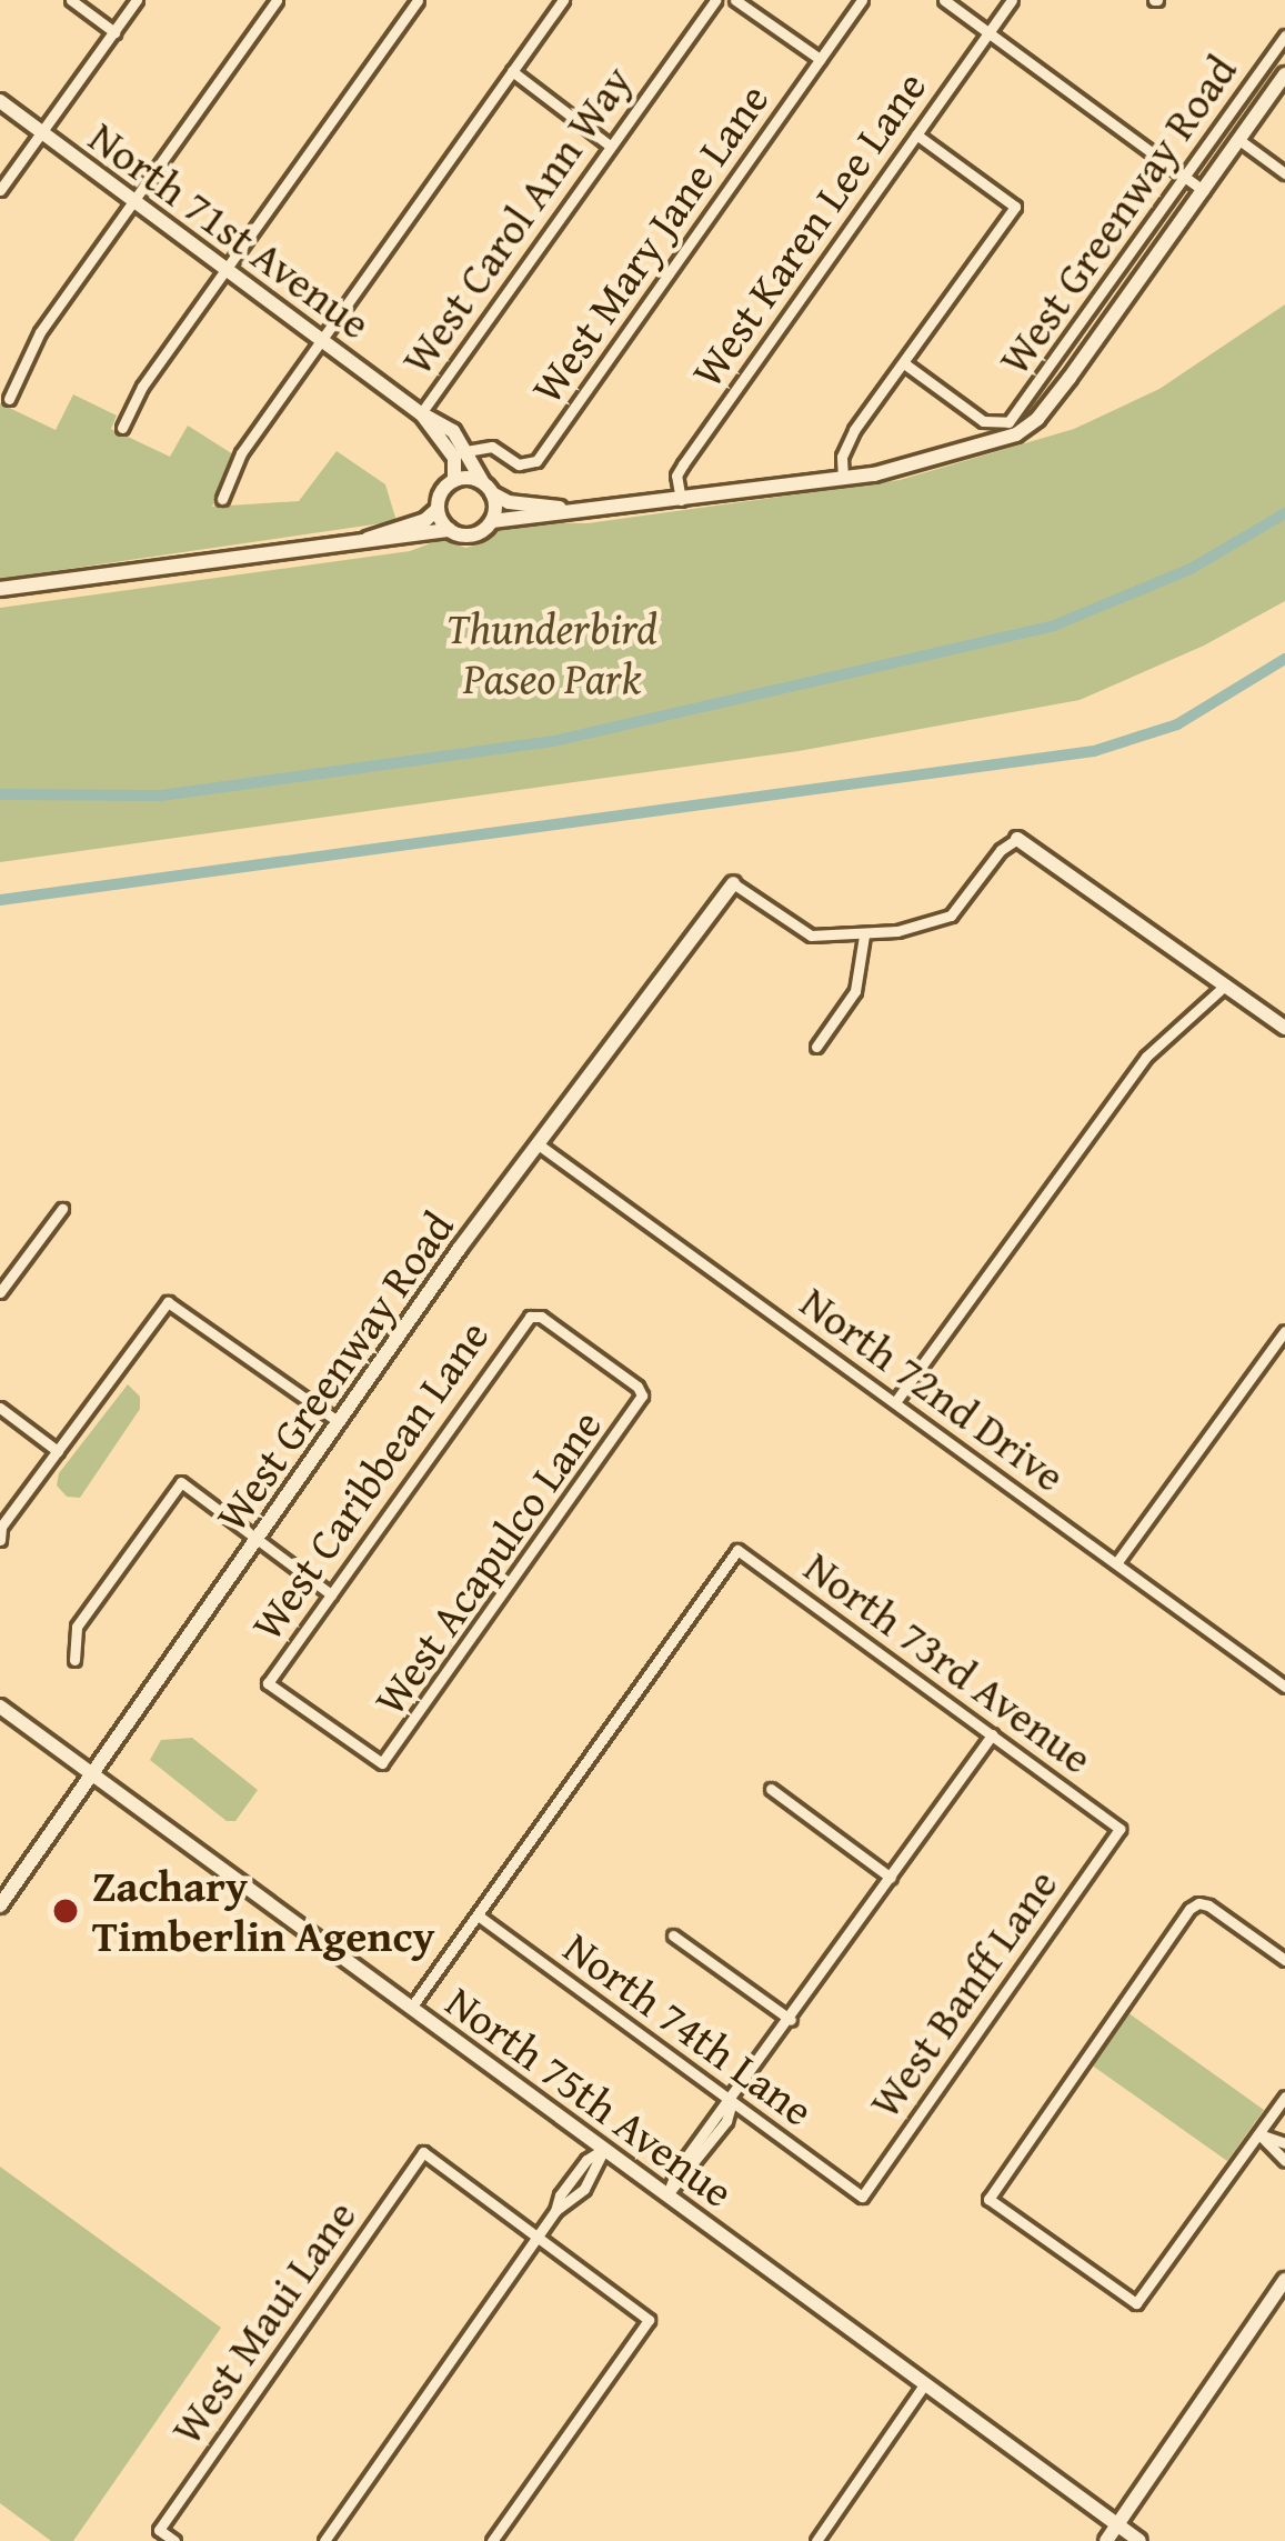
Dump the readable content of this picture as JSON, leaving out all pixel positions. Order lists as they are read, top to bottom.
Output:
{
  "streets": {
    "street": [
      "West Greenway Road",
      "West Carol Ann Way",
      "West Karen Lee Lane",
      "North 71st Avenue",
      "West Mary Jane Lane",
      "North 72nd Drive",
      "West Caribbean Lane",
      "West Acapulco Lane",
      "North 73rd Avenue",
      "West Banff Lane",
      "North 74th Lane",
      "North 75th Avenue",
      "West Maui Lane"
    ]
  },
  "crossings": [
    ["West Greenway Road", "North 72nd Drive"],
    ["West Greenway Road", "North 75th Avenue"],
    ["West Carol Ann Way", "North 71st Avenue"],
    ["North 71st Avenue", "West Mary Jane Lane"],
    ["West Caribbean Lane", "West Acapulco Lane"],
    ["North 73rd Avenue", "West Banff Lane"],
    ["North 73rd Avenue", "North 74th Lane"],
    ["West Banff Lane", "North 74th Lane"]
  ],
  "parks": ["Thunderbird Paseo Park"],
  "places": ["Zachary Timberlin Agency"]
}
